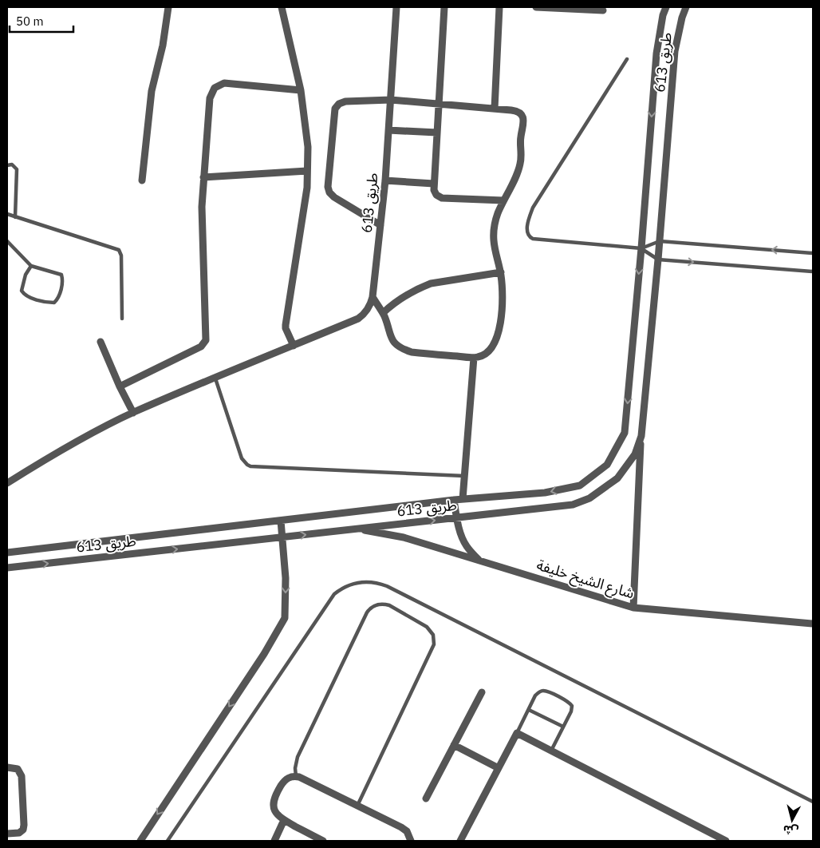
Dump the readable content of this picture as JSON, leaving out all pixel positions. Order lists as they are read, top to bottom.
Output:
{
  "streets": {
    "street": ["طريق 613", "شارع الشيخ خليفة"]
  },
  "crossings": [
    ["طريق 613", "شارع الشيخ خليفة"]
  ],
  "scale_bar": "50 m",
  "north": "bottom"
}
